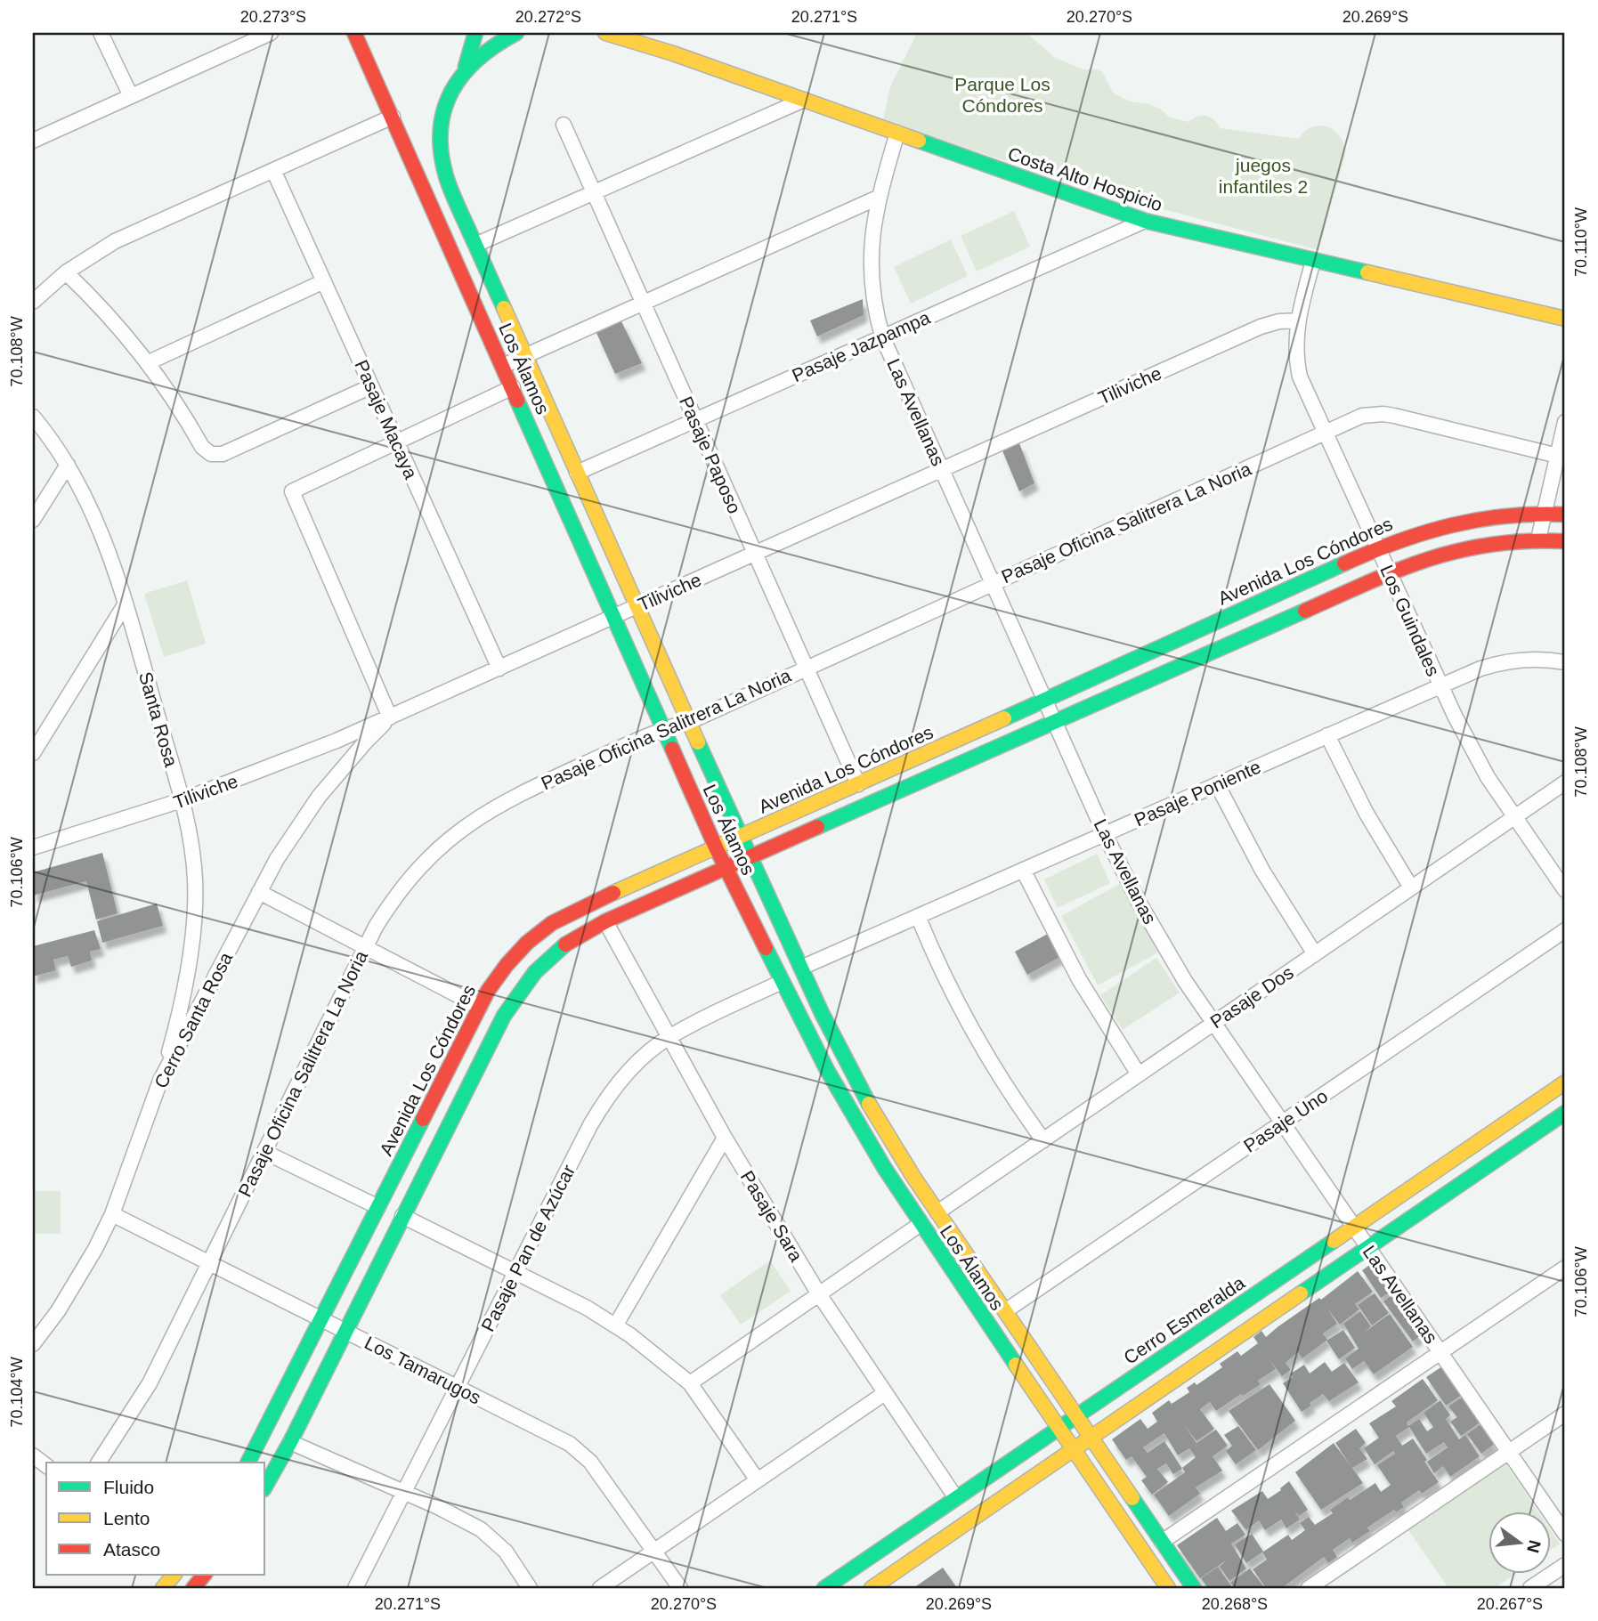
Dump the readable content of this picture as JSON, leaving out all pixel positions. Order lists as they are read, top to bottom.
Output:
{
  "streets": {
    "street": [
      "Costa Alto Hospicio",
      "Pasaje Jazpampa",
      "Los Álamos",
      "Tiliviche",
      "Las Avellanas",
      "Pasaje Macaya",
      "Pasaje Paposo",
      "Pasaje Oficina Salitrera La Noria",
      "Avenida Los Cóndores",
      "Los Guindales",
      "Santa Rosa",
      "Pasaje Poniente",
      "Pasaje Dos",
      "Cerro Santa Rosa",
      "Pasaje Uno",
      "Pasaje Sara",
      "Pasaje Pan de Azúcar",
      "Cerro Esmeralda",
      "Los Tamarugos"
    ]
  },
  "crossings": [
    ["Costa Alto Hospicio", "Pasaje Jazpampa"],
    ["Costa Alto Hospicio", "Las Avellanas"],
    ["Costa Alto Hospicio", "Los Guindales"],
    ["Pasaje Jazpampa", "Los Álamos"],
    ["Pasaje Jazpampa", "Las Avellanas"],
    ["Pasaje Jazpampa", "Pasaje Paposo"],
    ["Los Álamos", "Tiliviche"],
    ["Los Álamos", "Pasaje Oficina Salitrera La Noria"],
    ["Los Álamos", "Avenida Los Cóndores"],
    ["Los Álamos", "Pasaje Poniente"],
    ["Los Álamos", "Pasaje Dos"],
    ["Los Álamos", "Pasaje Uno"],
    ["Los Álamos", "Pasaje Pan de Azúcar"],
    ["Los Álamos", "Cerro Esmeralda"],
    ["Tiliviche", "Las Avellanas"],
    ["Tiliviche", "Pasaje Macaya"],
    ["Tiliviche", "Pasaje Paposo"],
    ["Tiliviche", "Los Guindales"],
    ["Tiliviche", "Santa Rosa"],
    ["Tiliviche", "Cerro Santa Rosa"],
    ["Las Avellanas", "Pasaje Oficina Salitrera La Noria"],
    ["Las Avellanas", "Avenida Los Cóndores"],
    ["Las Avellanas", "Pasaje Poniente"],
    ["Las Avellanas", "Pasaje Dos"],
    ["Las Avellanas", "Pasaje Uno"],
    ["Las Avellanas", "Cerro Esmeralda"],
    ["Pasaje Paposo", "Pasaje Oficina Salitrera La Noria"],
    ["Pasaje Paposo", "Avenida Los Cóndores"],
    ["Pasaje Oficina Salitrera La Noria", "Los Guindales"],
    ["Pasaje Oficina Salitrera La Noria", "Los Tamarugos"],
    ["Avenida Los Cóndores", "Los Guindales"],
    ["Avenida Los Cóndores", "Los Tamarugos"],
    ["Los Guindales", "Pasaje Poniente"],
    ["Los Guindales", "Pasaje Dos"],
    ["Santa Rosa", "Cerro Santa Rosa"],
    ["Cerro Santa Rosa", "Los Tamarugos"],
    ["Pasaje Sara", "Pasaje Pan de Azúcar"],
    ["Pasaje Sara", "Cerro Esmeralda"],
    ["Pasaje Pan de Azúcar", "Los Tamarugos"]
  ],
  "parks": ["Parque Los Cóndores", "juegos infantiles 2"],
  "legend": ["Fluido", "Lento", "Atasco"],
  "north": "right",
  "coordinates": [
    "20.273°S",
    "20.272°S",
    "20.271°S",
    "20.270°S",
    "20.269°S",
    "70.110°W",
    "70.108°W",
    "70.106°W",
    "70.104°W",
    "20.268°S",
    "20.267°S"
  ]
}
